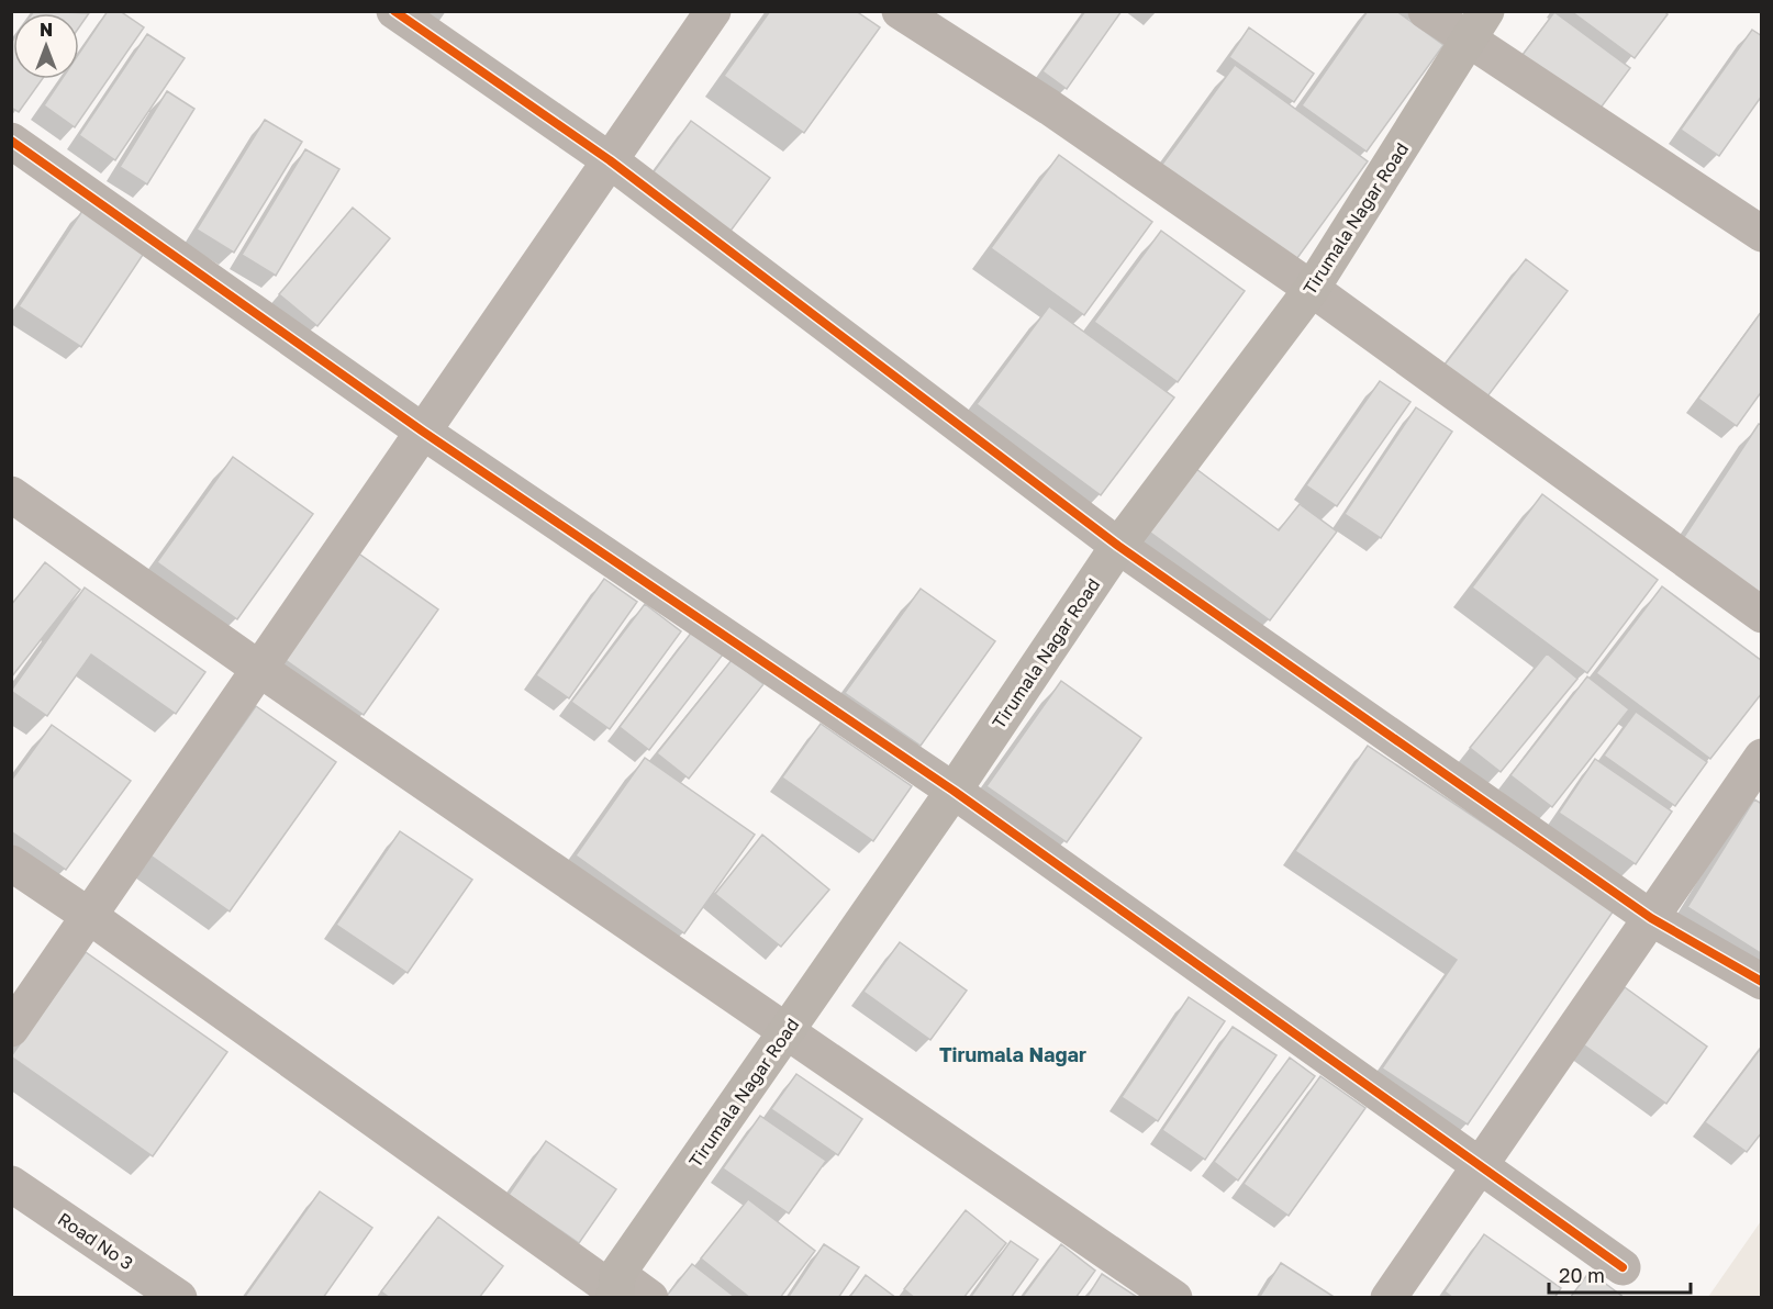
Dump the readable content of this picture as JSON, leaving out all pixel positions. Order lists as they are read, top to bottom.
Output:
{
  "streets": {
    "street": ["Tirumala Nagar Road", "Road No 3"]
  },
  "districts": ["Tirumala Nagar"],
  "scale_bar": "20 m",
  "north": "top"
}
